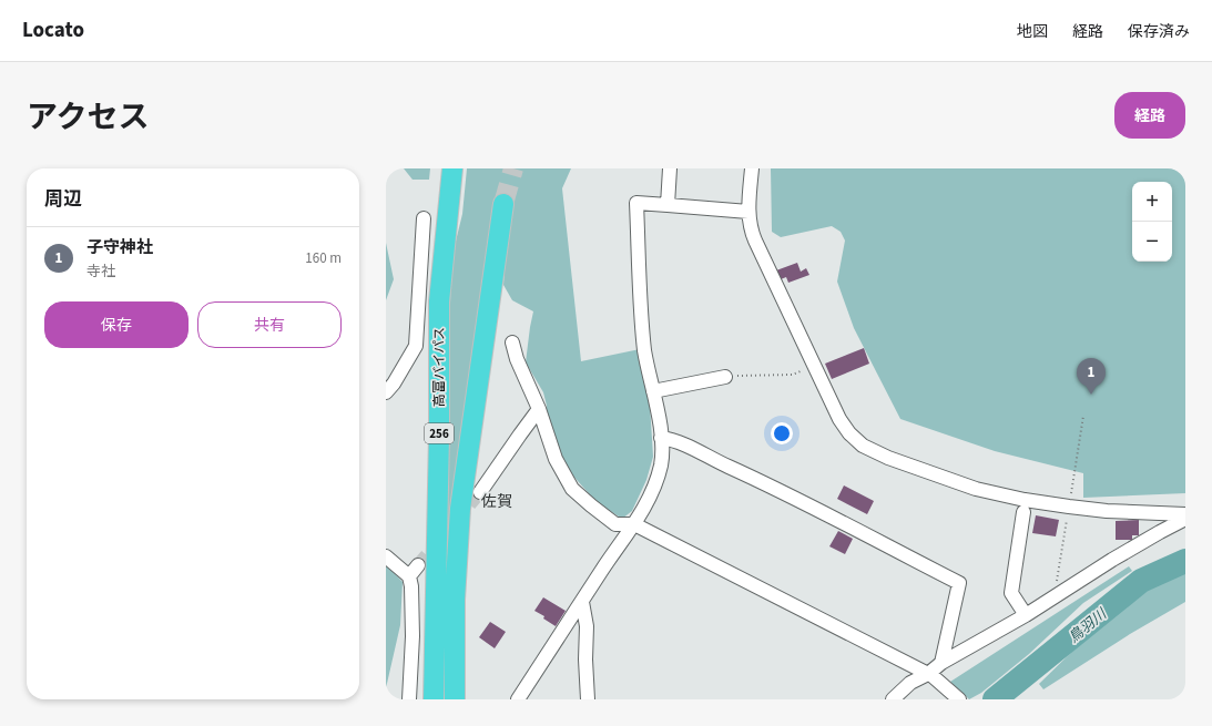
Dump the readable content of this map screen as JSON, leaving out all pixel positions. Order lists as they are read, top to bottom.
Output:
{
  "streets": {
    "highway": ["高富バイパス", "256"]
  },
  "districts": ["佐賀"],
  "water": ["鳥羽川"],
  "page": {
    "header": "Locato",
    "nav": ["地図", "経路", "保存済み"],
    "title": "アクセス",
    "buttons": [
      "経路",
      ["保存", "共有"]
    ],
    "heading": "周辺",
    "map_buttons": ["+", "−"],
    "list": [
      {
        "mark": "1",
        "name": "子守神社",
        "note": "寺社",
        "value": "160 m"
      }
    ],
    "pins": "1"
  }
}
